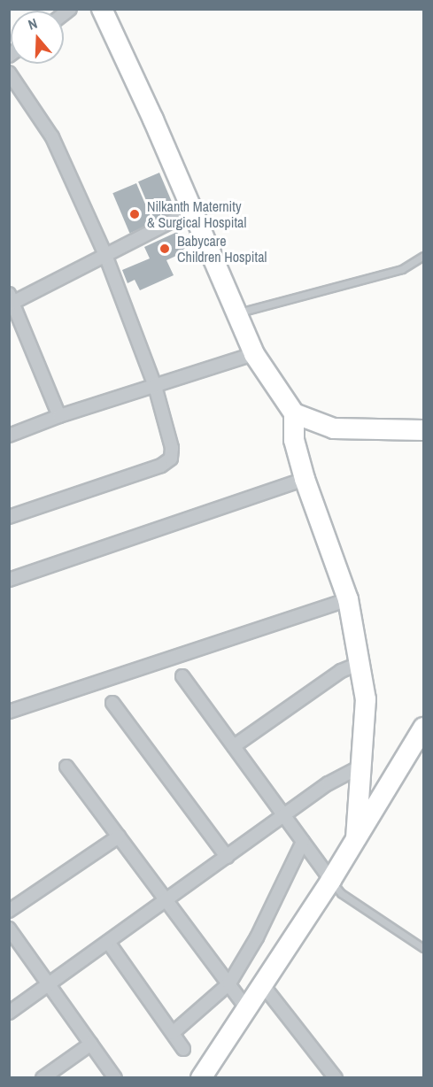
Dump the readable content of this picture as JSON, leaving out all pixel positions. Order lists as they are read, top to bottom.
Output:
{
  "places": ["Nilkanth Maternity & Surgical Hospital", "Babycare Children Hospital"],
  "north": "top"
}
